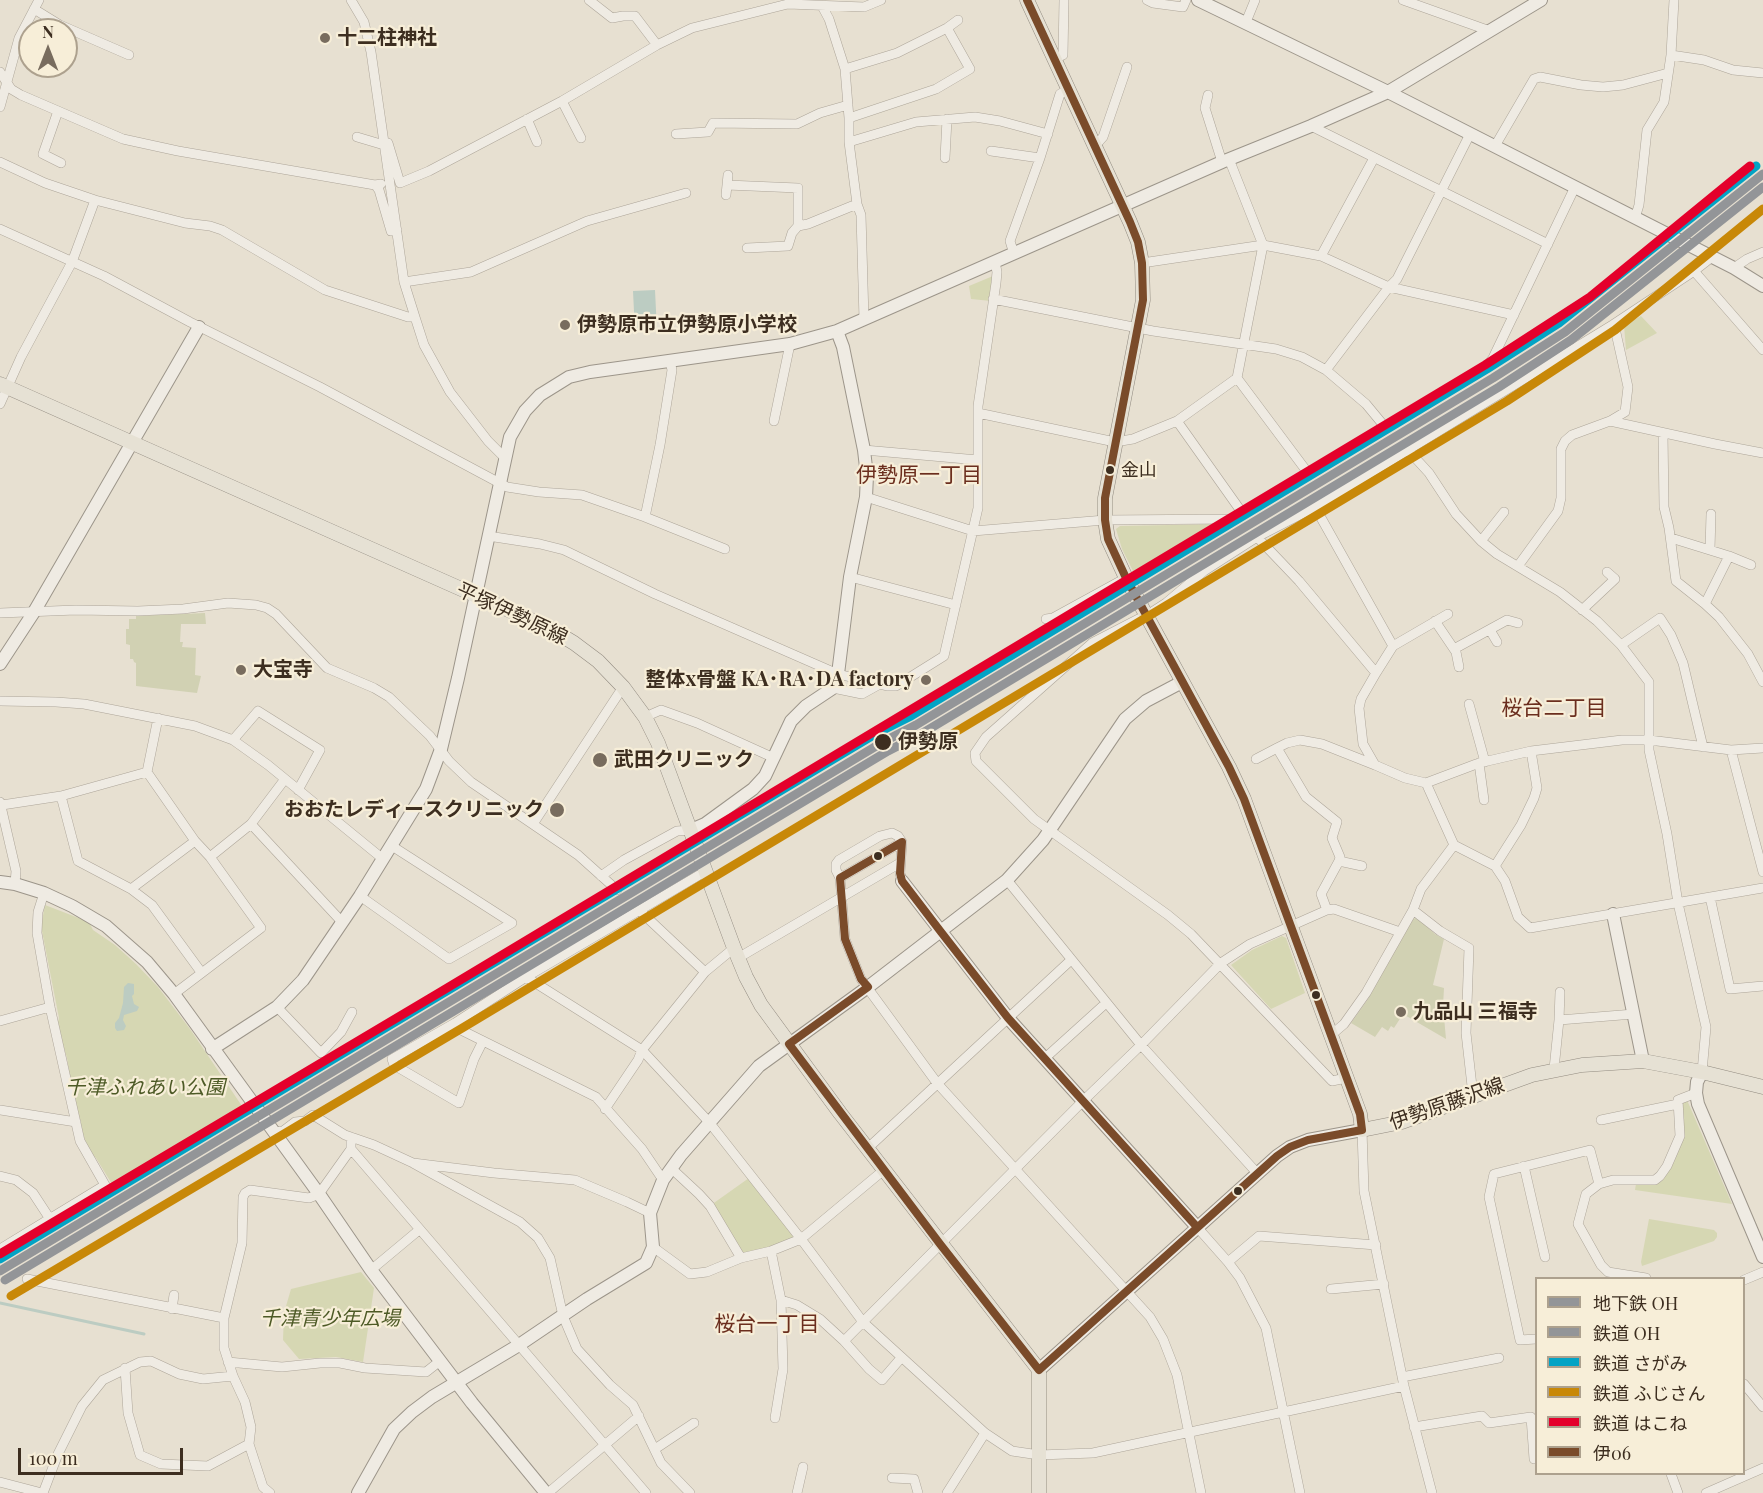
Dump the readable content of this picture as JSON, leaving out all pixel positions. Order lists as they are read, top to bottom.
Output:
{
  "streets": {
    "main road": ["平塚伊勢原線", "伊勢原藤沢線"]
  },
  "districts": ["伊勢原一丁目", "桜台二丁目", "桜台一丁目"],
  "parks": ["千津ふれあい公園", "千津青少年広場"],
  "places": [
    "十二柱神社",
    "伊勢原市立伊勢原小学校",
    "金山",
    "大宝寺",
    "整体x骨盤 KA･RA･DA factory",
    "伊勢原",
    "武田クリニック",
    "おおたレディースクリニック",
    "九品山 三福寺"
  ],
  "lines": [
    "transit line 伊06",
    "rail line さがみ",
    "rail line はこね",
    "metro line OH",
    "rail line OH",
    "rail line ふじさん"
  ],
  "legend": [
    "地下鉄 OH",
    "鉄道 OH",
    "鉄道 さがみ",
    "鉄道 ふじさん",
    "鉄道 はこね",
    "伊06"
  ],
  "scale_bar": "100 m",
  "north": "top"
}
